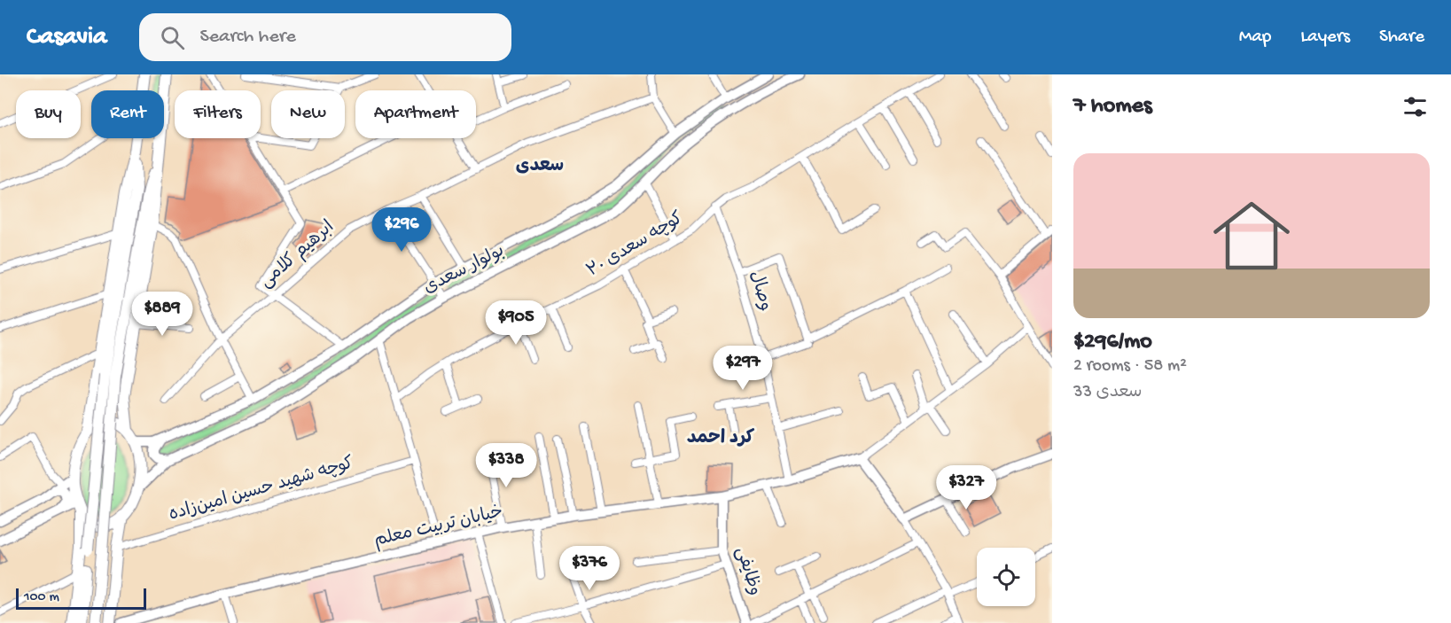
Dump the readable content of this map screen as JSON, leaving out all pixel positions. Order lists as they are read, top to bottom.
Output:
{
  "streets": {
    "main road": ["بولوار سعدی", "خیابان تربیت معلم", "وظایفی"],
    "street": [
      "کوچه سعدی ۲۰",
      "ابرهیم کلامی",
      "وصال",
      "کوچه شهید حسین امین‌زاده"
    ]
  },
  "crossings": [
    ["کوچه سعدی ۲۰", "وصال"],
    ["وصال", "خیابان تربیت معلم"],
    ["خیابان تربیت معلم", "وظایفی"]
  ],
  "districts": ["سعدی", "کرد احمد"],
  "scale_bar": "100 m",
  "page": {
    "header": "Casavia",
    "search": "Search here",
    "nav": ["Map", "Layers", "Share"],
    "heading": "7 homes",
    "chip": [
      "Buy",
      "Rent",
      "Filters",
      "New",
      "Apartment"
    ],
    "list": [
      {
        "name": "$296/mo",
        "note": "2 rooms · 58 m² · سعدی 33"
      }
    ],
    "price": [
      "$296",
      "$889",
      "$905",
      "$297",
      "$338",
      "$327",
      "$376"
    ],
    "scale": "100 m"
  }
}
